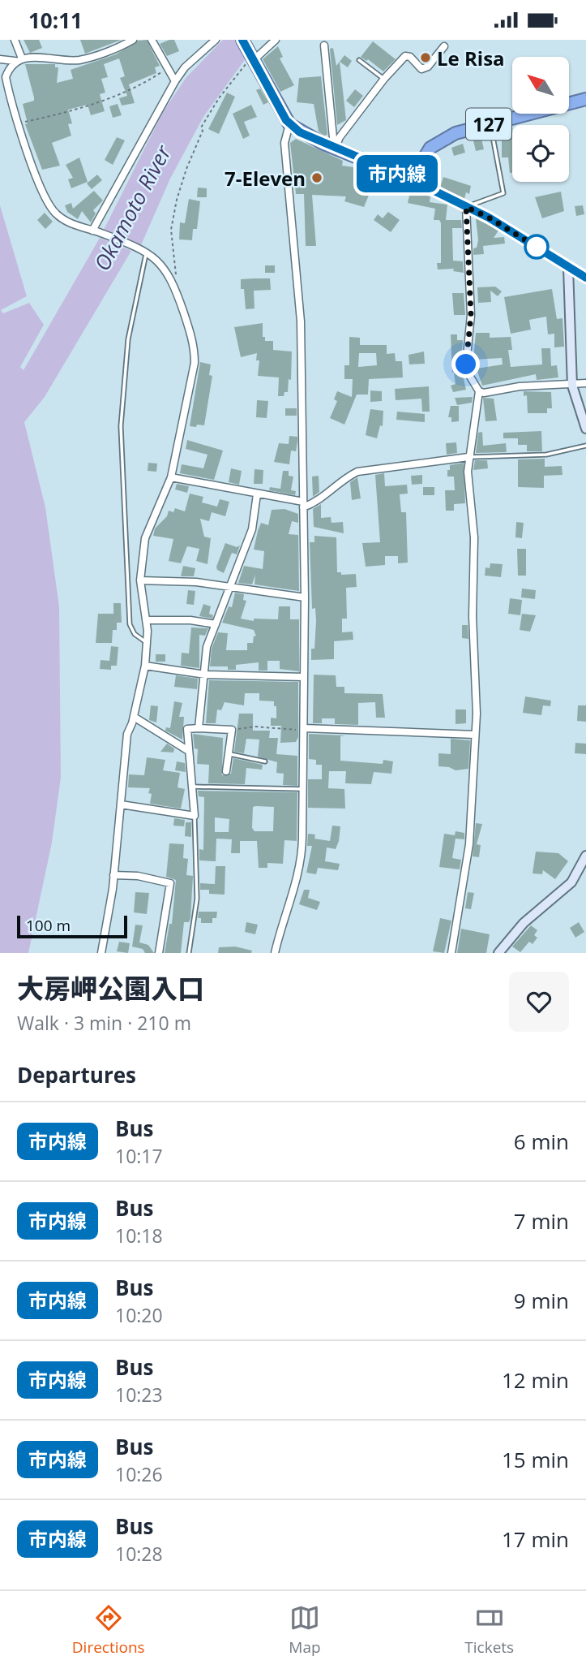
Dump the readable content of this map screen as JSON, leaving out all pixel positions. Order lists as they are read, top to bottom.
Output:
{
  "streets": {
    "highway": ["127"]
  },
  "water": ["Okamoto River"],
  "places": ["Le Risa", "7-Eleven"],
  "lines": ["bus line 市内線"],
  "scale_bar": "100 m",
  "north": "top left",
  "page": {
    "status": "10:11",
    "on_map": "市内線",
    "scale": "100 m",
    "heading": [
      ["大房岬公園入口", "Walk · 3 min · 210 m"],
      "Departures"
    ],
    "list": [
      {
        "mark": "市内線",
        "name": "Bus",
        "note": "10:17",
        "value": "6 min"
      },
      {
        "mark": "市内線",
        "name": "Bus",
        "note": "10:18",
        "value": "7 min"
      },
      {
        "mark": "市内線",
        "name": "Bus",
        "note": "10:20",
        "value": "9 min"
      },
      {
        "mark": "市内線",
        "name": "Bus",
        "note": "10:23",
        "value": "12 min"
      },
      {
        "mark": "市内線",
        "name": "Bus",
        "note": "10:26",
        "value": "15 min"
      },
      {
        "mark": "市内線",
        "name": "Bus",
        "note": "10:28",
        "value": "17 min"
      }
    ],
    "tabs": ["Directions", "Map", "Tickets"]
  }
}
